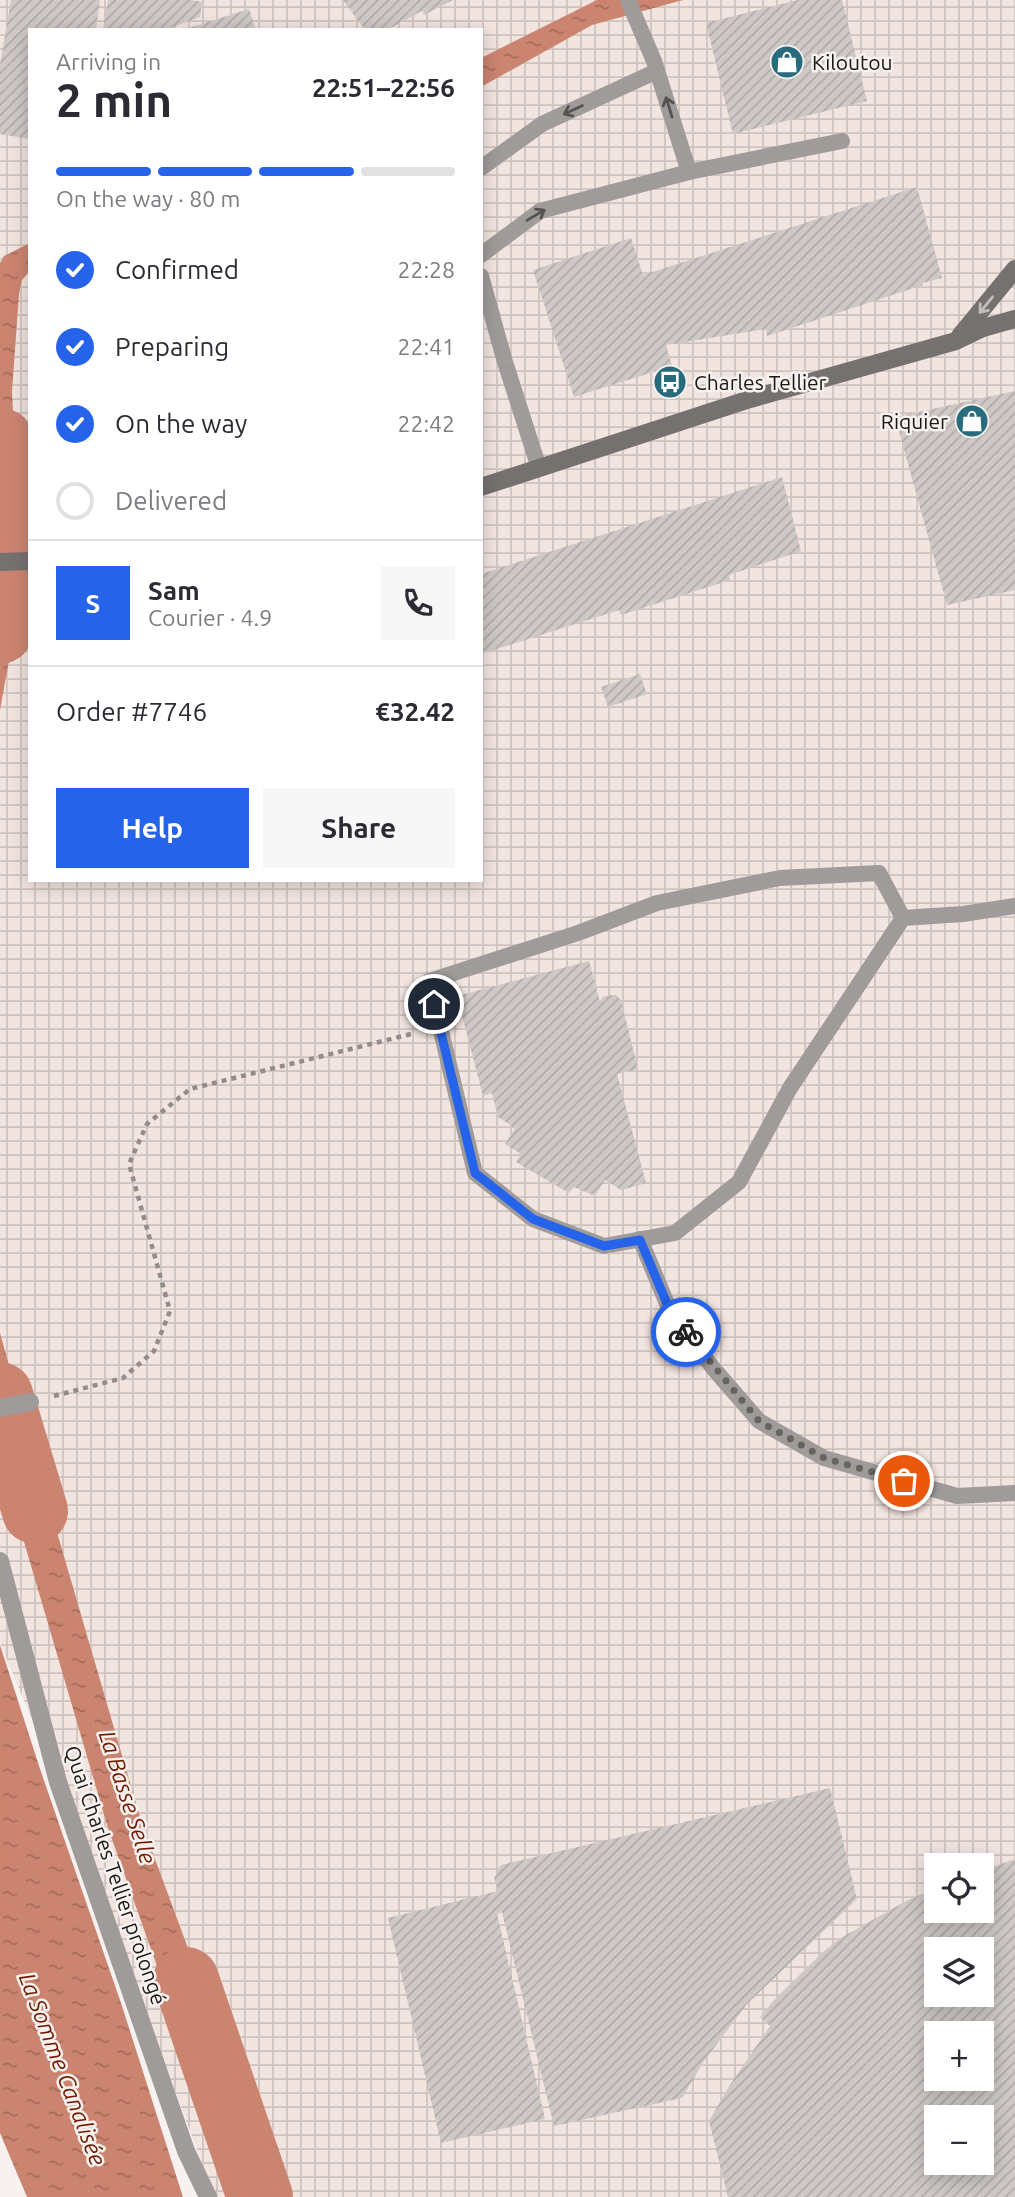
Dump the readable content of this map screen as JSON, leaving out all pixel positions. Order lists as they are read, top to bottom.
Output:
{
  "streets": {
    "street": ["Quai Charles Tellier prolongé"]
  },
  "water": ["La Basse Selle", "La Somme Canalisée"],
  "places": {
    "shop": ["Kiloutou", "Riquier"],
    "bus stop": ["Charles Tellier"]
  },
  "page": {
    "heading": ["2 min", "Arriving in", "22:51–22:56"],
    "panel": [
      "Sam",
      "Courier · 4.9",
      "Order #7746",
      "€32.42"
    ],
    "bar": "On the way · 80 m",
    "list": [
      ["Confirmed", "22:28"],
      ["Preparing", "22:41"],
      ["On the way", "22:42"],
      "Delivered"
    ],
    "round": "S",
    "buttons": ["Help", "Share"],
    "map_buttons": ["+", "−"]
  }
}
